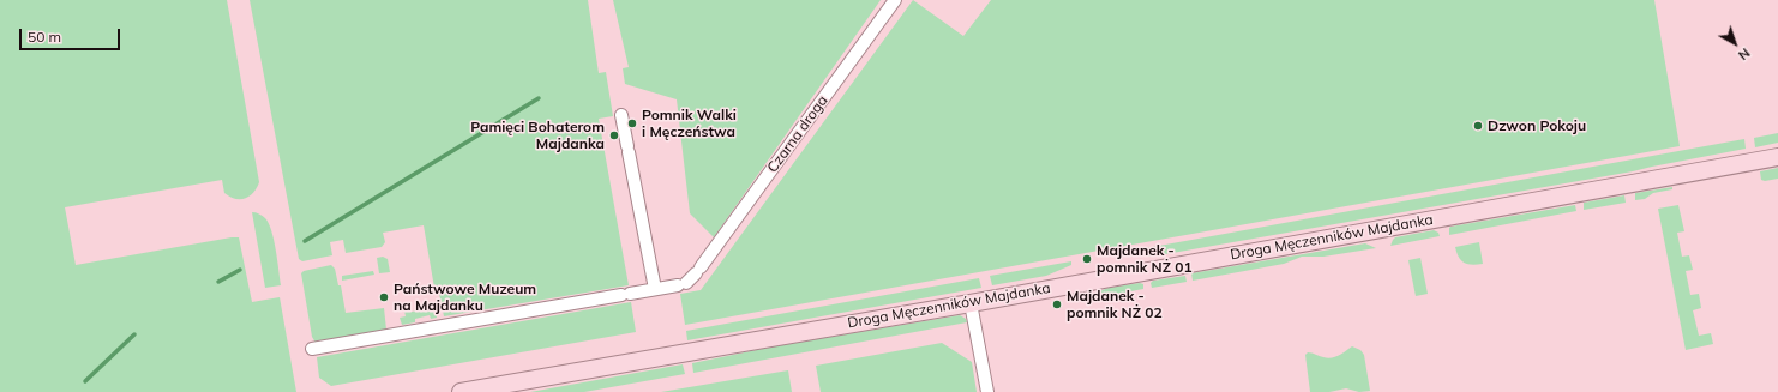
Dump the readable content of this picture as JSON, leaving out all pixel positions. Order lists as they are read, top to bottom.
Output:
{
  "streets": {
    "street": ["Czarna droga", "Droga Męczenników Majdanka"]
  },
  "places": [
    "Pomnik Walki i Męczeństwa",
    "Dzwon Pokoju",
    "Pamięci Bohaterom Majdanka",
    "Majdanek - pomnik NŻ 01",
    "Państwowe Muzeum na Majdanku",
    "Majdanek - pomnik NŻ 02"
  ],
  "scale_bar": "50 m",
  "north": "bottom right"
}
